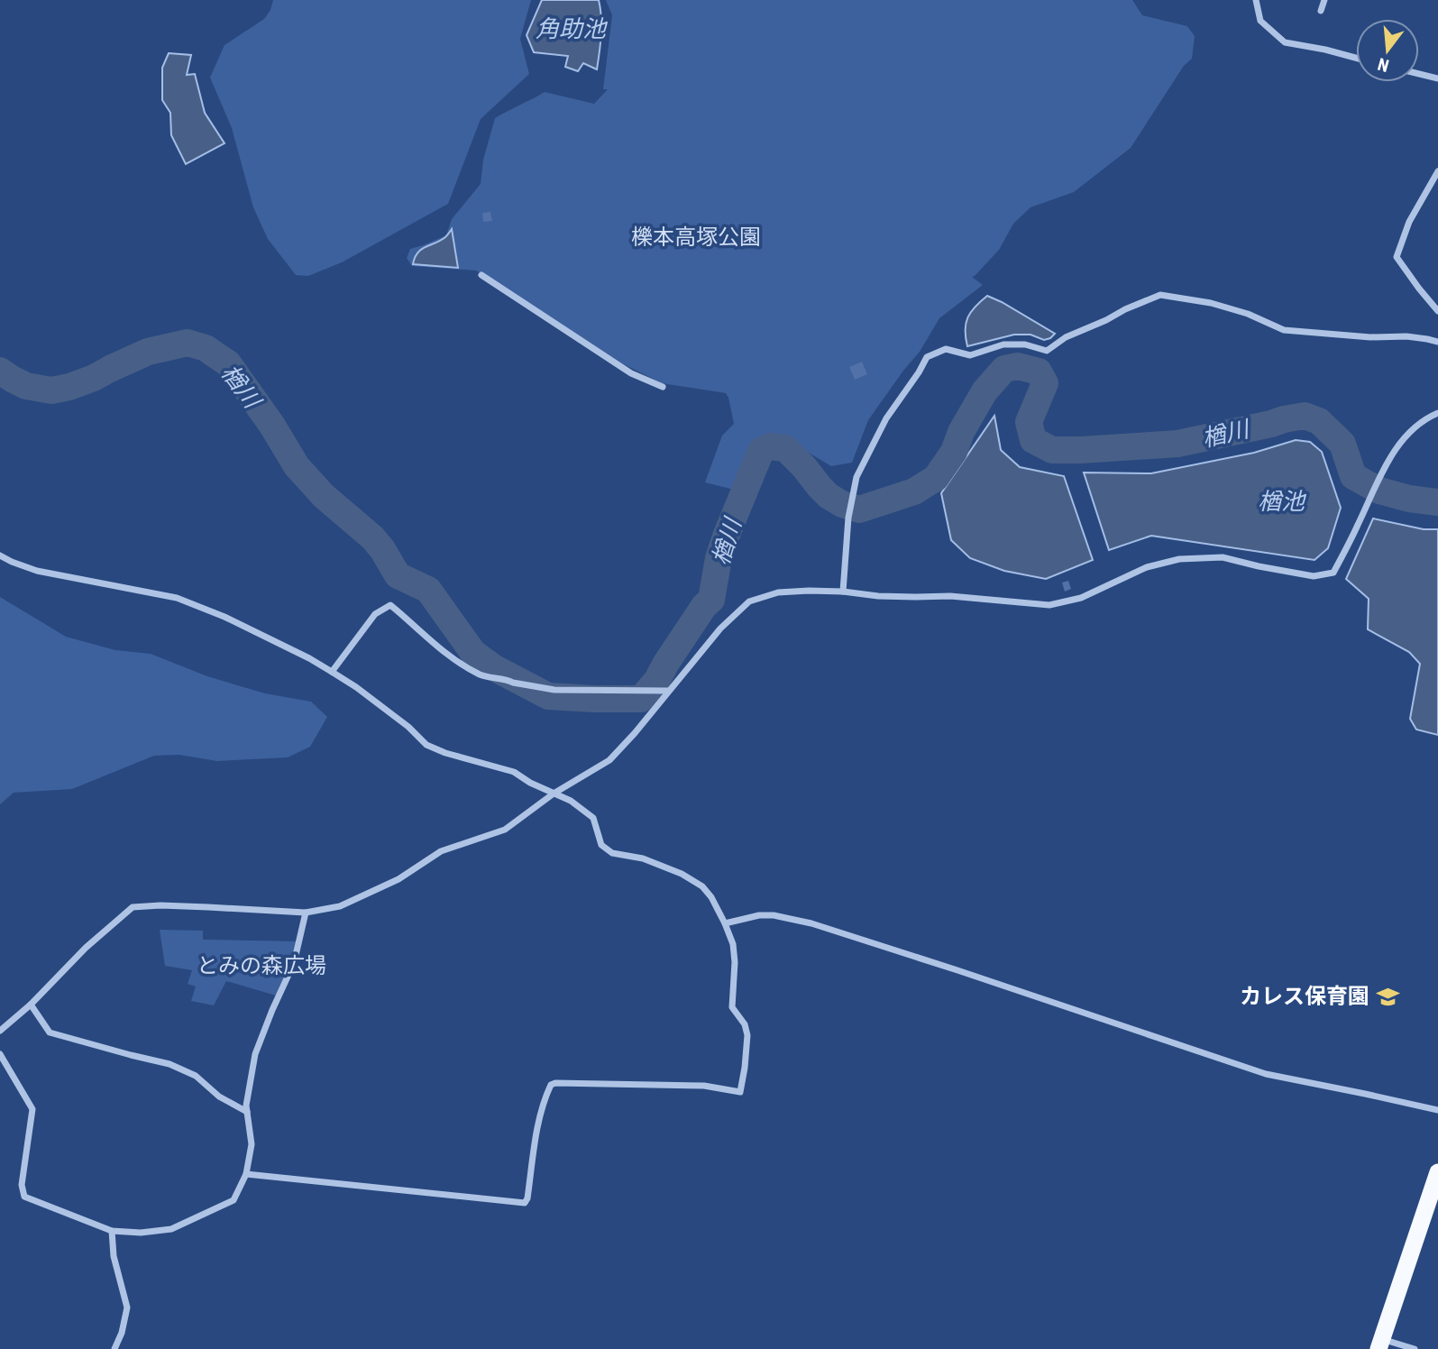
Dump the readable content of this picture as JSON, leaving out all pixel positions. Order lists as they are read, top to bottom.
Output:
{
  "water": ["角助池", "楢川", "楢池"],
  "parks": ["櫟本高塚公園", "とみの森広場"],
  "places": {
    "school or university": ["カレス保育園"]
  },
  "north": "bottom"
}
